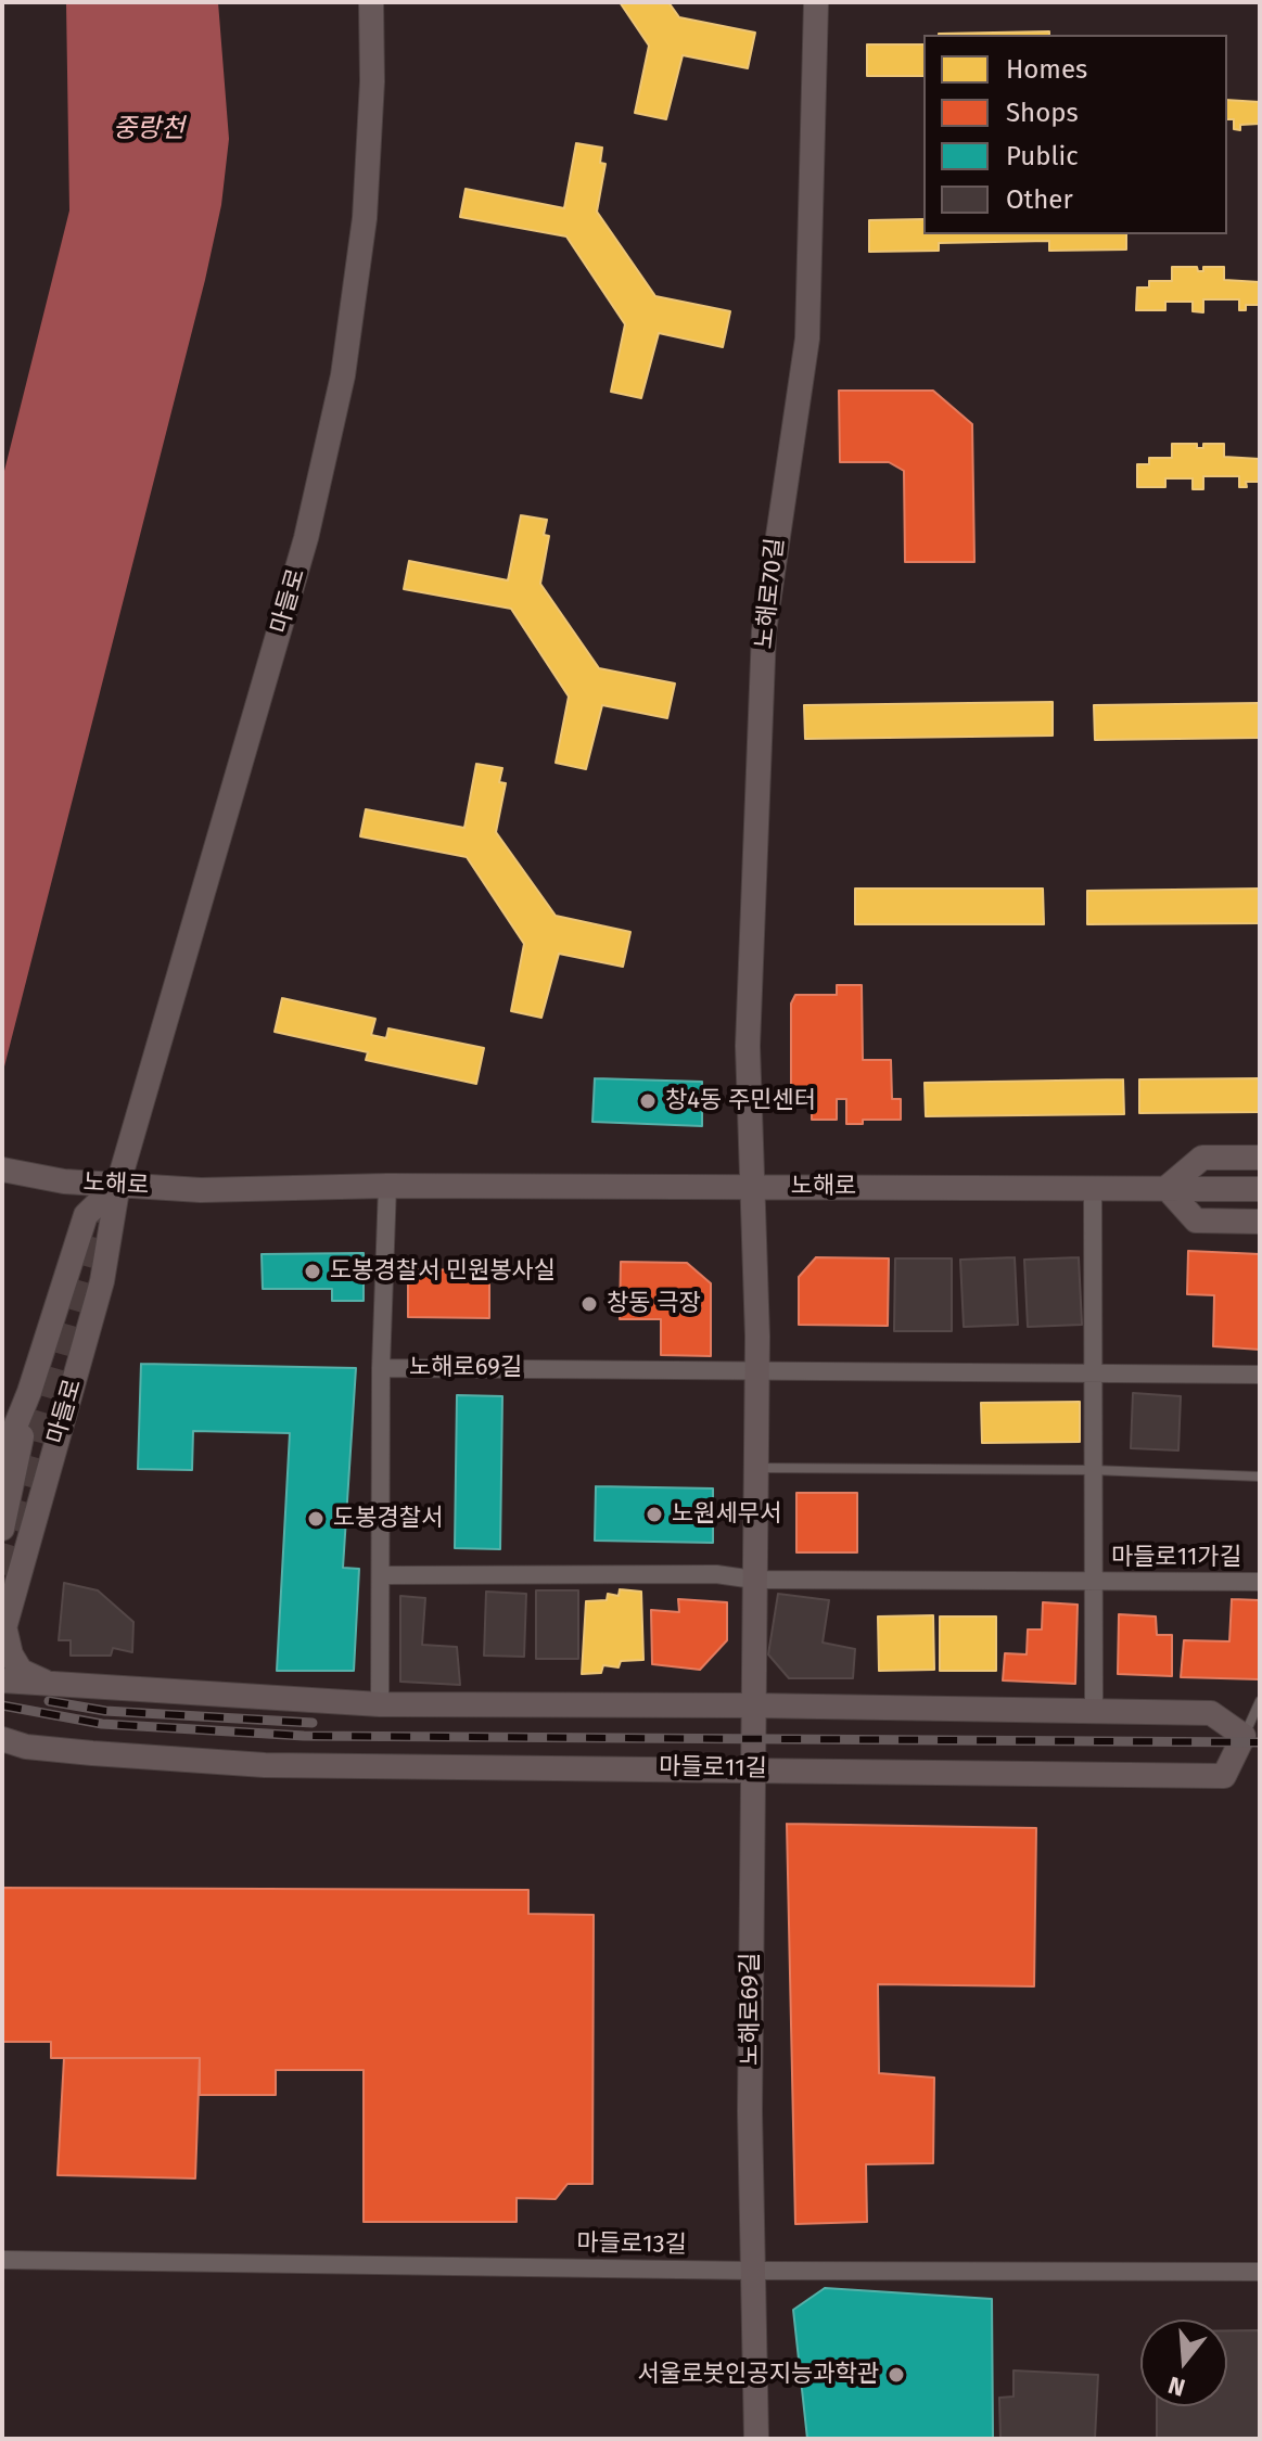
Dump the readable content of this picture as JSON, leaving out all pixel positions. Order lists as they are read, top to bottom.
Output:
{
  "streets": {
    "main road": [
      "노해로70길",
      "마들로",
      "노해로",
      "노해로69길",
      "마들로11길"
    ],
    "street": ["마들로11가길", "마들로13길"]
  },
  "crossings": [
    ["노해로70길", "노해로"],
    ["노해로70길", "노해로69길"],
    ["마들로", "노해로"],
    ["노해로", "노해로69길"],
    ["노해로69길", "마들로11길"],
    ["노해로69길", "마들로13길"]
  ],
  "water": ["중랑천"],
  "places": [
    "창4동 주민센터",
    "도봉경찰서 민원봉사실",
    "창동 극장",
    "노원세무서",
    "도봉경찰서",
    "서울로봇인공지능과학관"
  ],
  "legend": [
    "Homes",
    "Shops",
    "Public",
    "Other"
  ],
  "north": "bottom"
}
